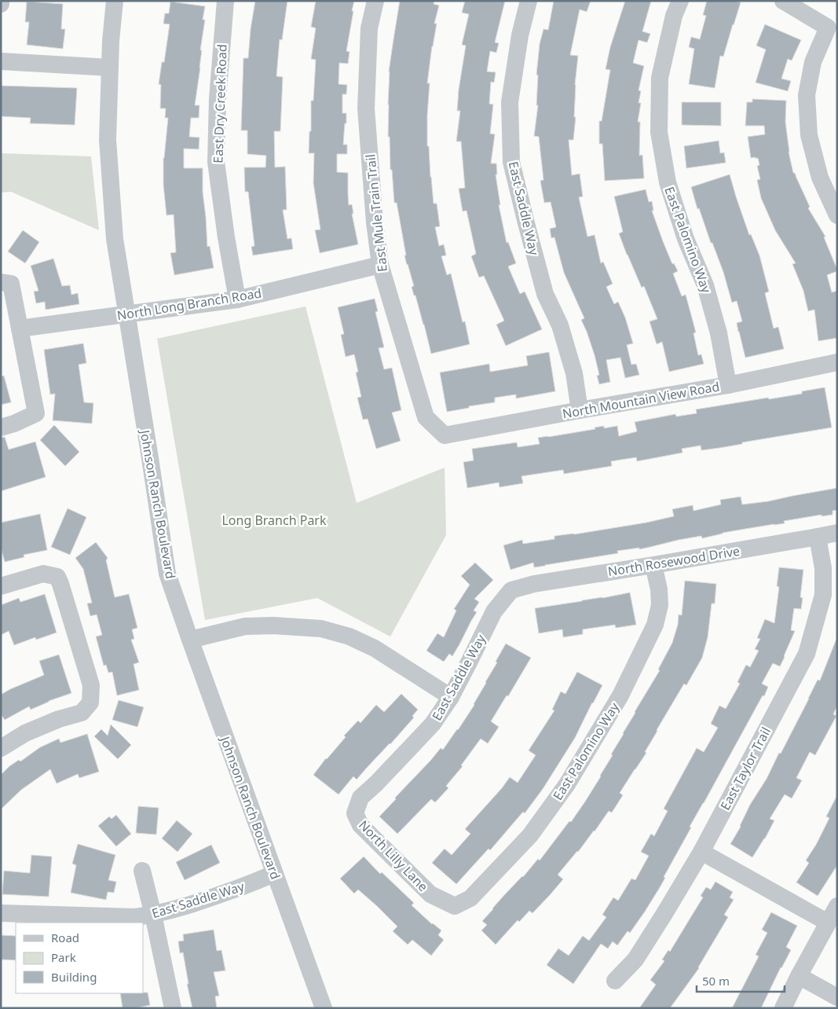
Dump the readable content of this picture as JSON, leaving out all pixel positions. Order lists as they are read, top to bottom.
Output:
{
  "streets": {
    "street": [
      "East Dry Creek Road",
      "East Saddle Way",
      "East Mule Train Trail",
      "East Palomino Way",
      "North Long Branch Road",
      "North Mountain View Road",
      "Johnson Ranch Boulevard",
      "North Rosewood Drive",
      "East Taylor Trail",
      "North Lilly Lane"
    ]
  },
  "crossings": [
    ["East Dry Creek Road", "North Long Branch Road"],
    ["East Saddle Way", "North Mountain View Road"],
    ["East Saddle Way", "Johnson Ranch Boulevard"],
    ["East Saddle Way", "North Rosewood Drive"],
    ["East Saddle Way", "North Lilly Lane"],
    ["East Mule Train Trail", "North Long Branch Road"],
    ["East Mule Train Trail", "North Mountain View Road"],
    ["East Palomino Way", "North Mountain View Road"],
    ["East Palomino Way", "North Rosewood Drive"],
    ["East Palomino Way", "North Lilly Lane"],
    ["North Long Branch Road", "Johnson Ranch Boulevard"],
    ["North Rosewood Drive", "East Taylor Trail"]
  ],
  "parks": ["Long Branch Park"],
  "legend": ["Road", "Park", "Building"],
  "scale_bar": "50 m"
}
